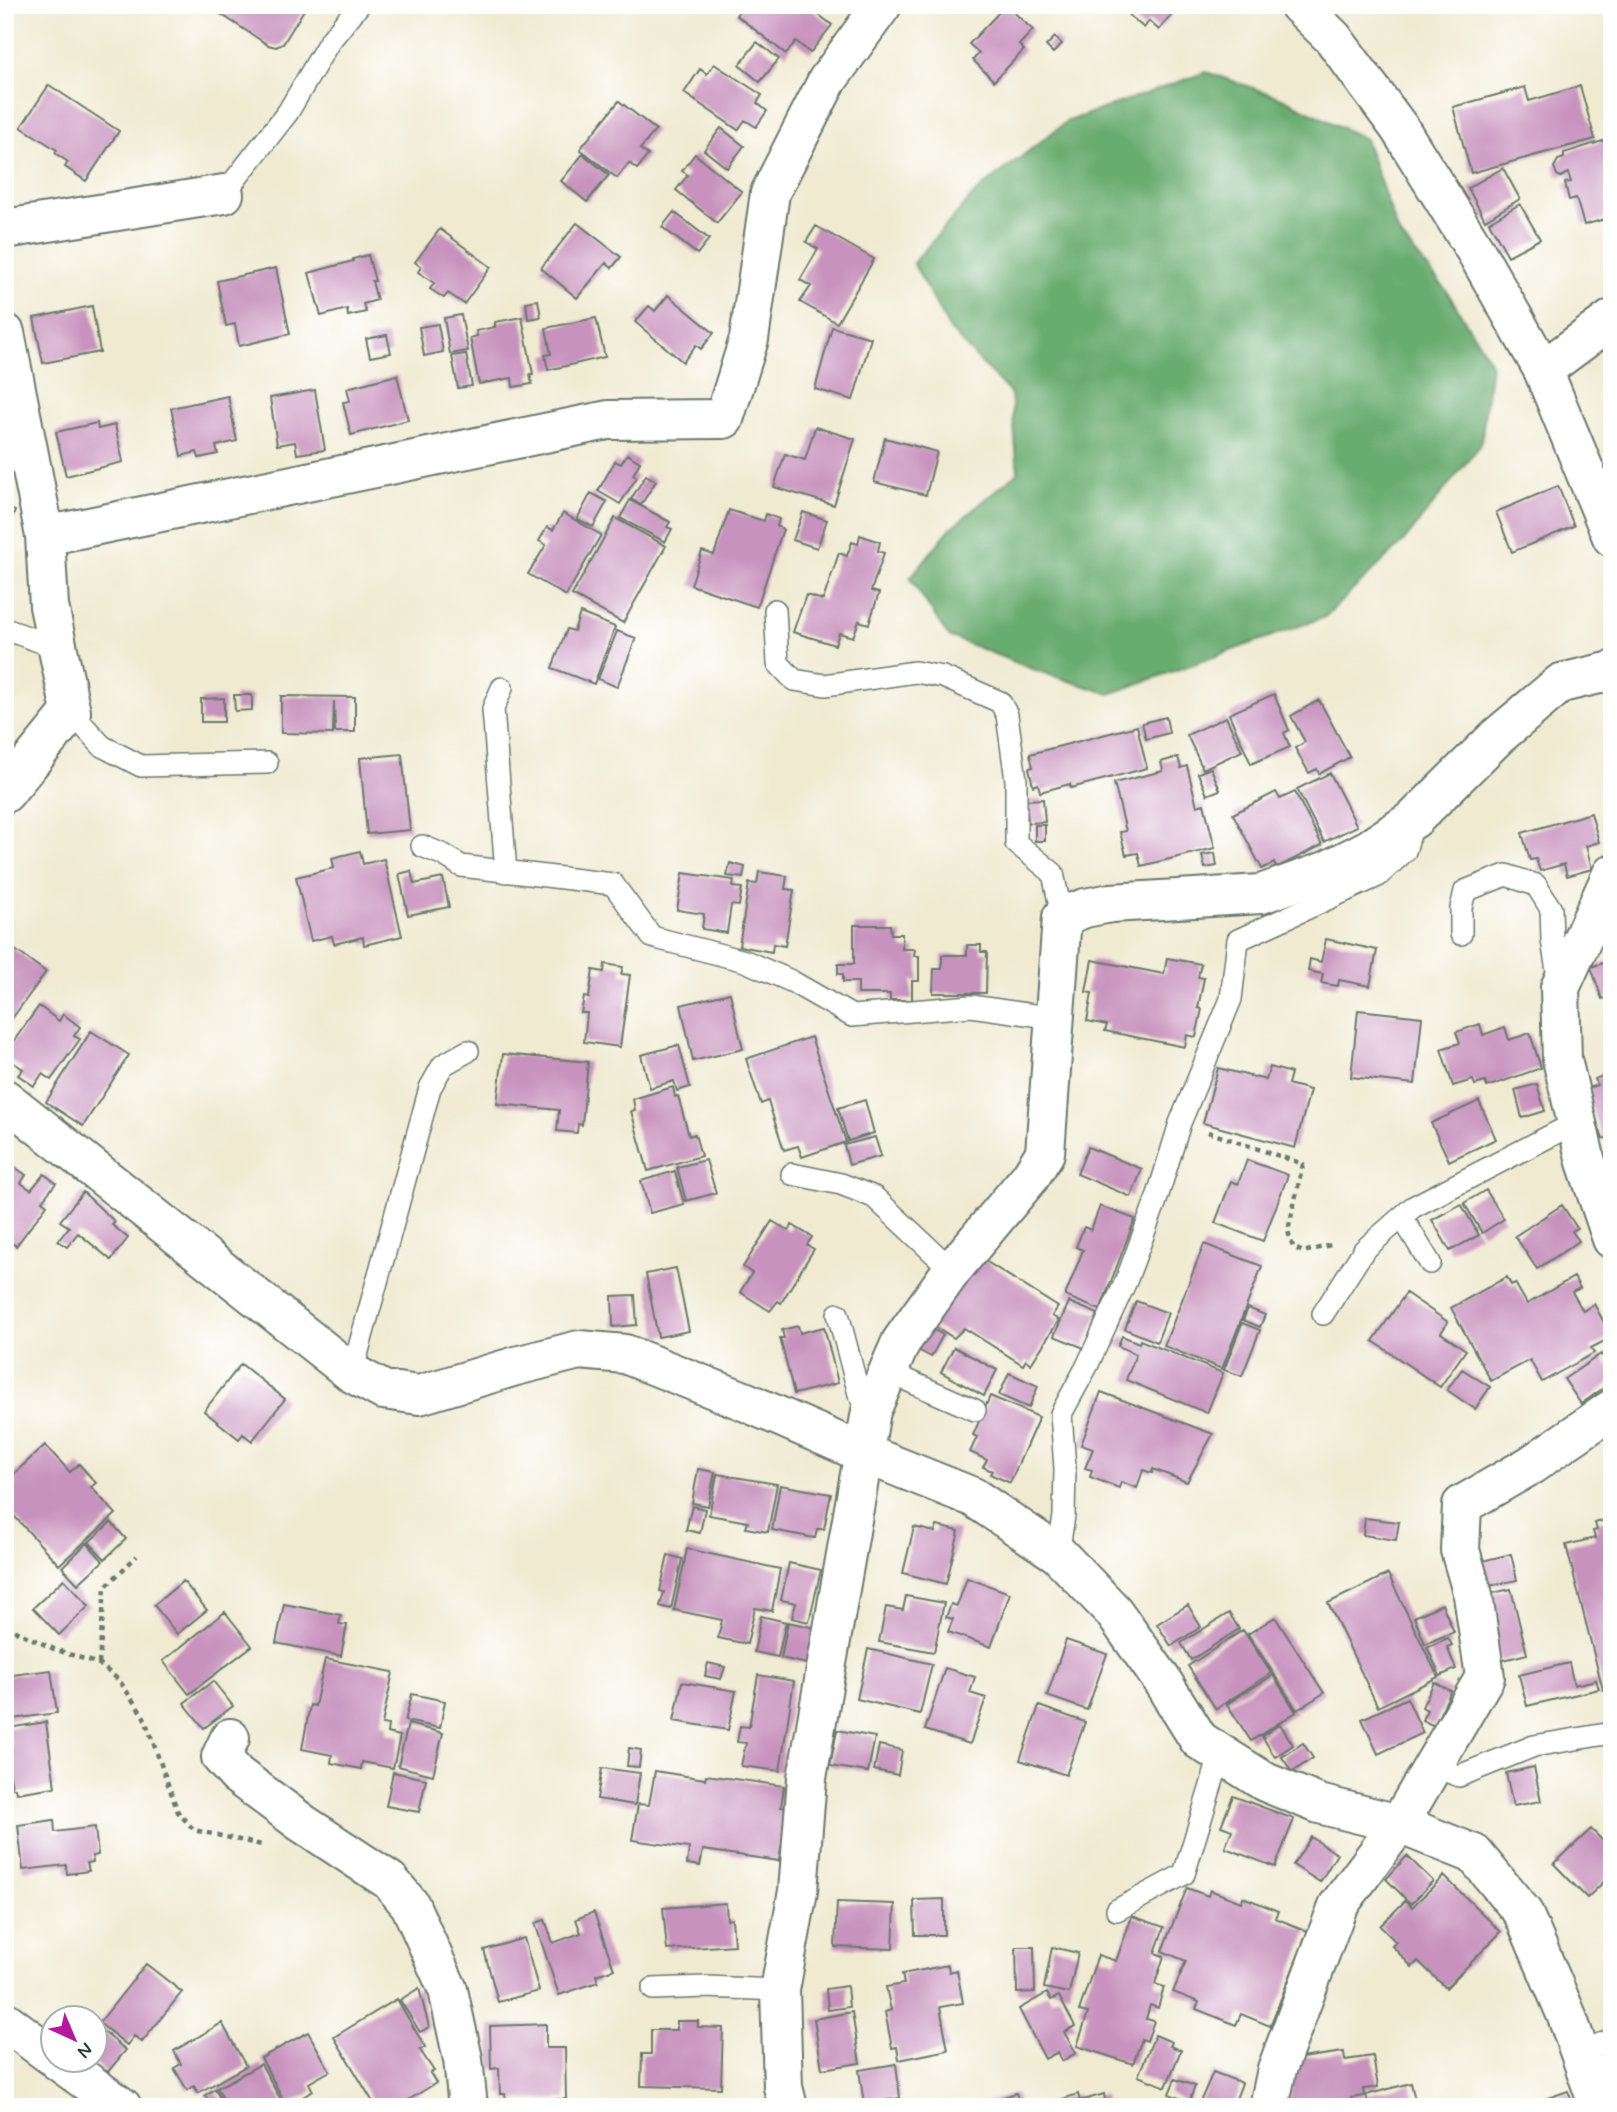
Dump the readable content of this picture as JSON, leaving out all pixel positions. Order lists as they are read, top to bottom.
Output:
{
  "north": "bottom right"
}
